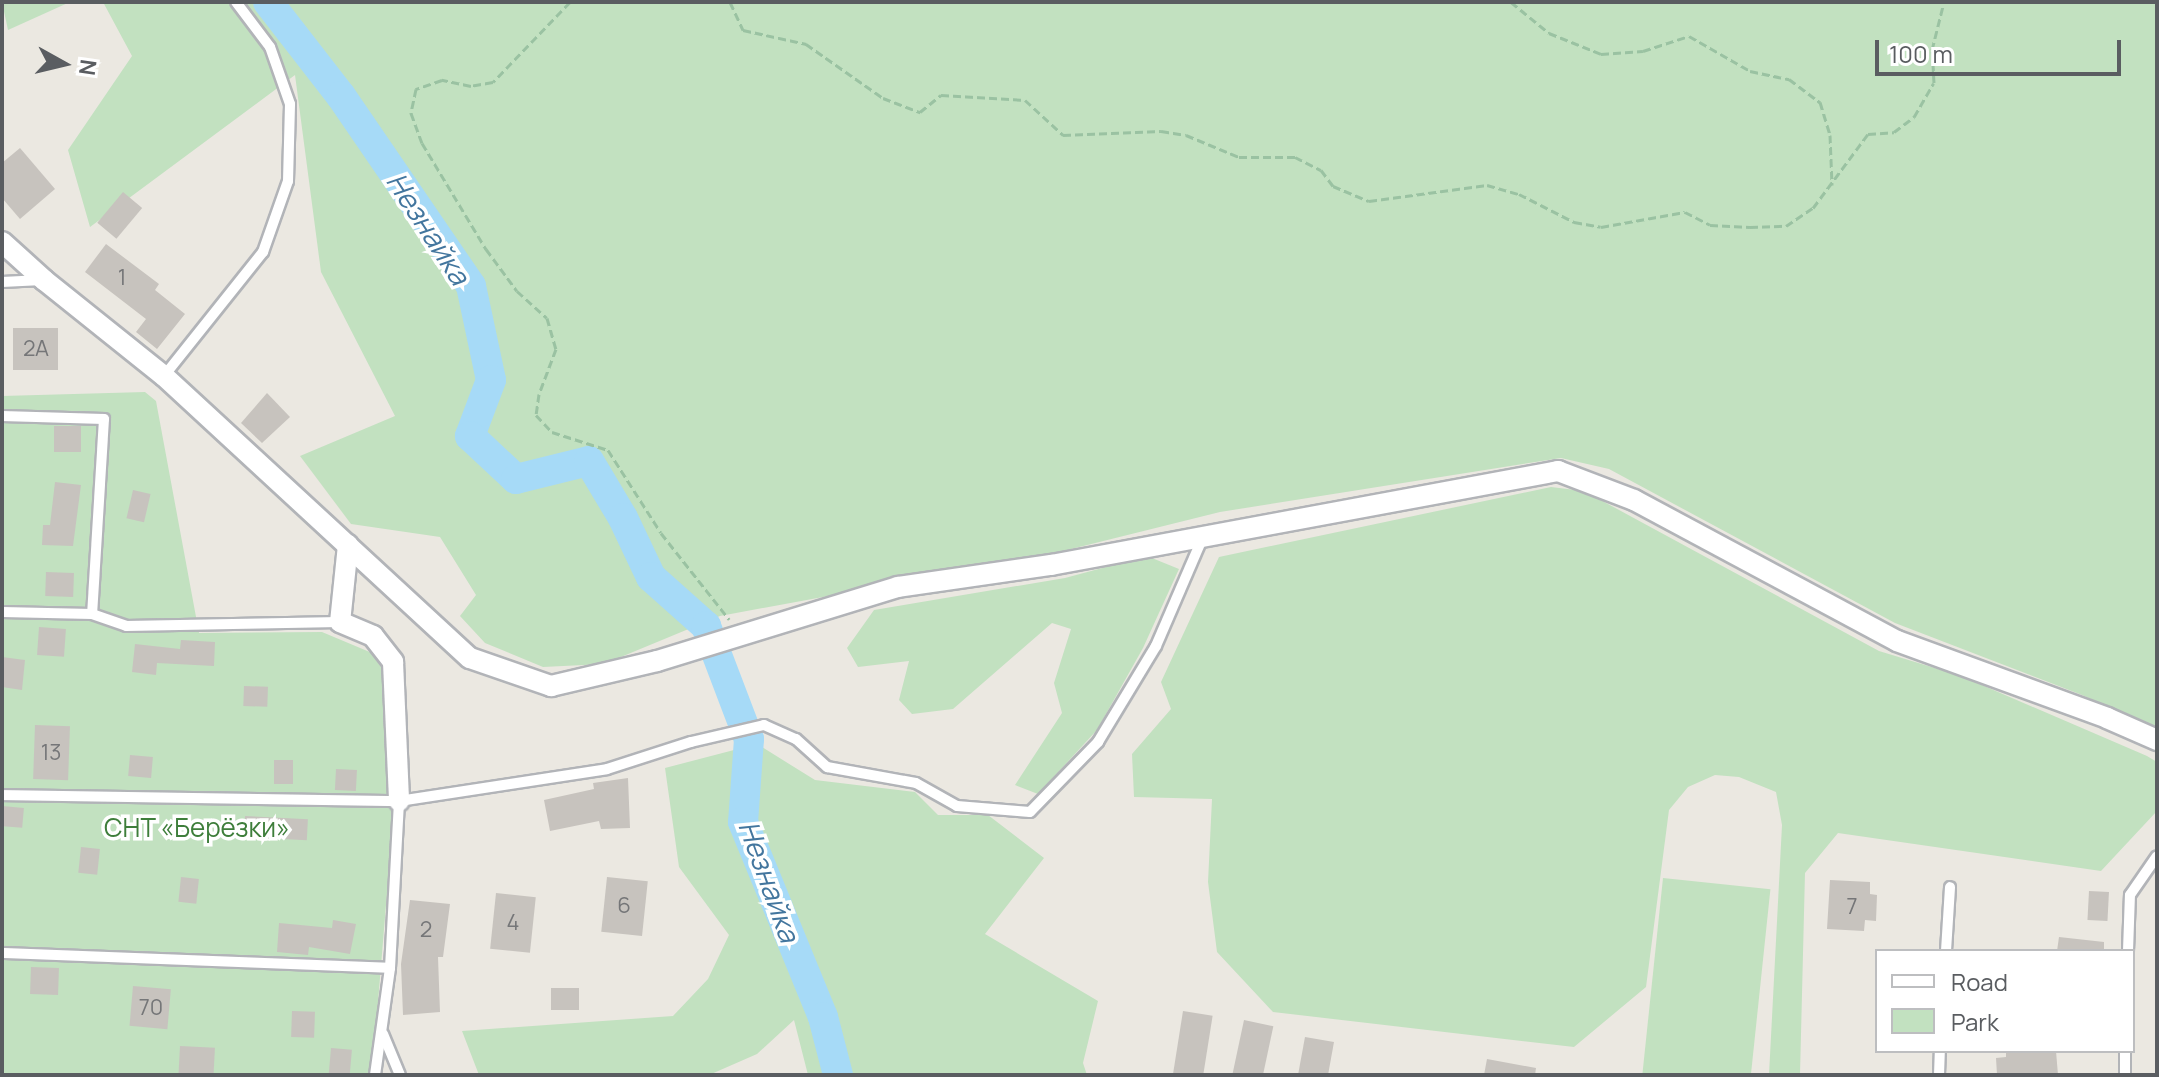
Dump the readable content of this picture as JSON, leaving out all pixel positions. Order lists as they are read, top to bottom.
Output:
{
  "water": ["Незнайка"],
  "parks": ["СНТ «Берёзки»"],
  "house_numbers": [
    "1",
    "2А",
    "13",
    "6",
    "7",
    "4",
    "2",
    "70"
  ],
  "legend": ["Road", "Park"],
  "scale_bar": "100 m",
  "north": "right"
}
